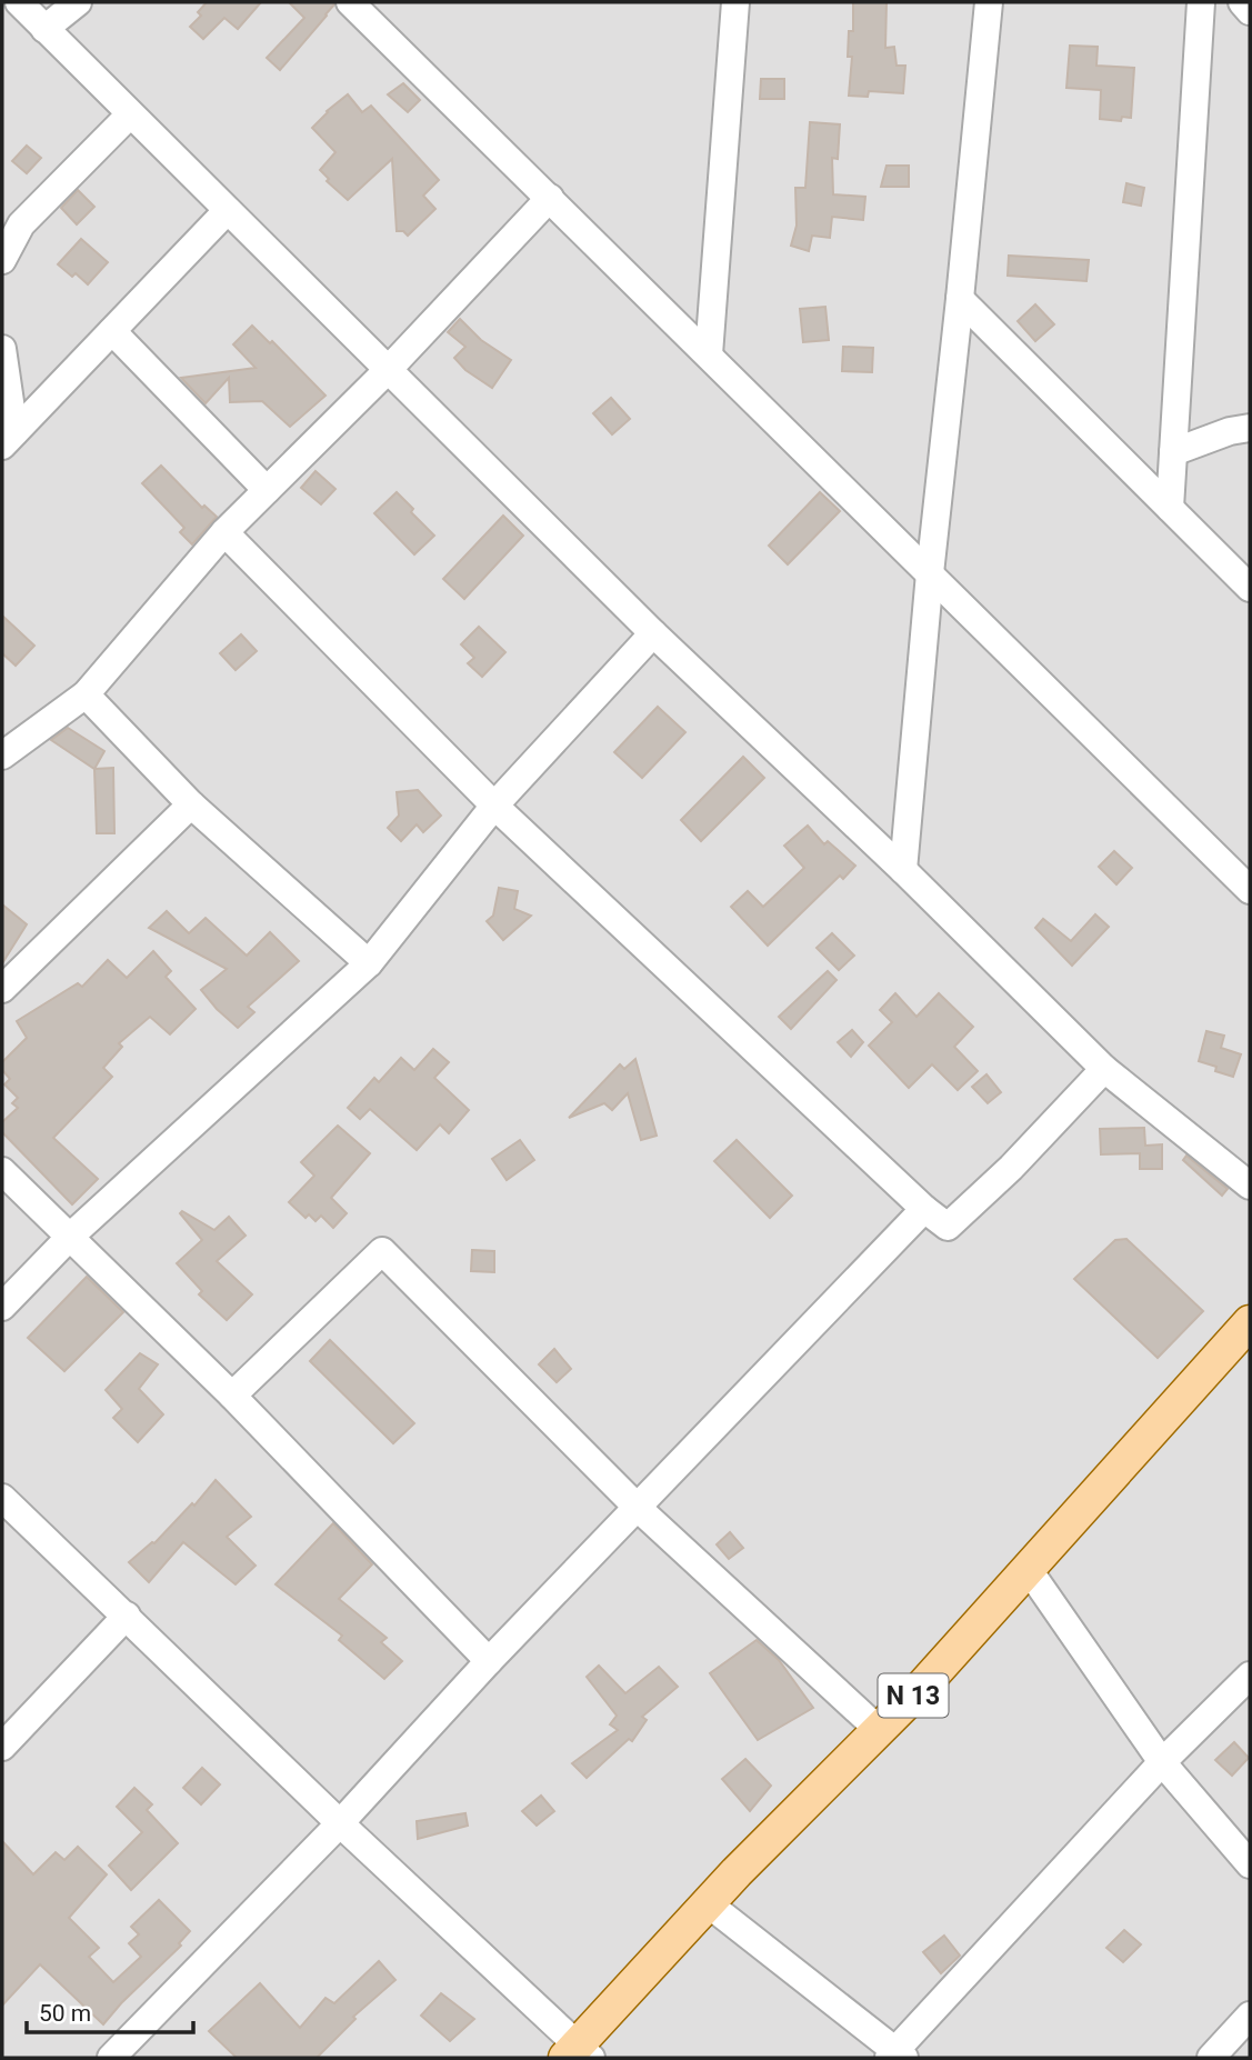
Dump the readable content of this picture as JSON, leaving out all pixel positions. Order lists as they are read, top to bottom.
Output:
{
  "streets": {
    "main road": ["N 13"]
  },
  "scale_bar": "50 m"
}
